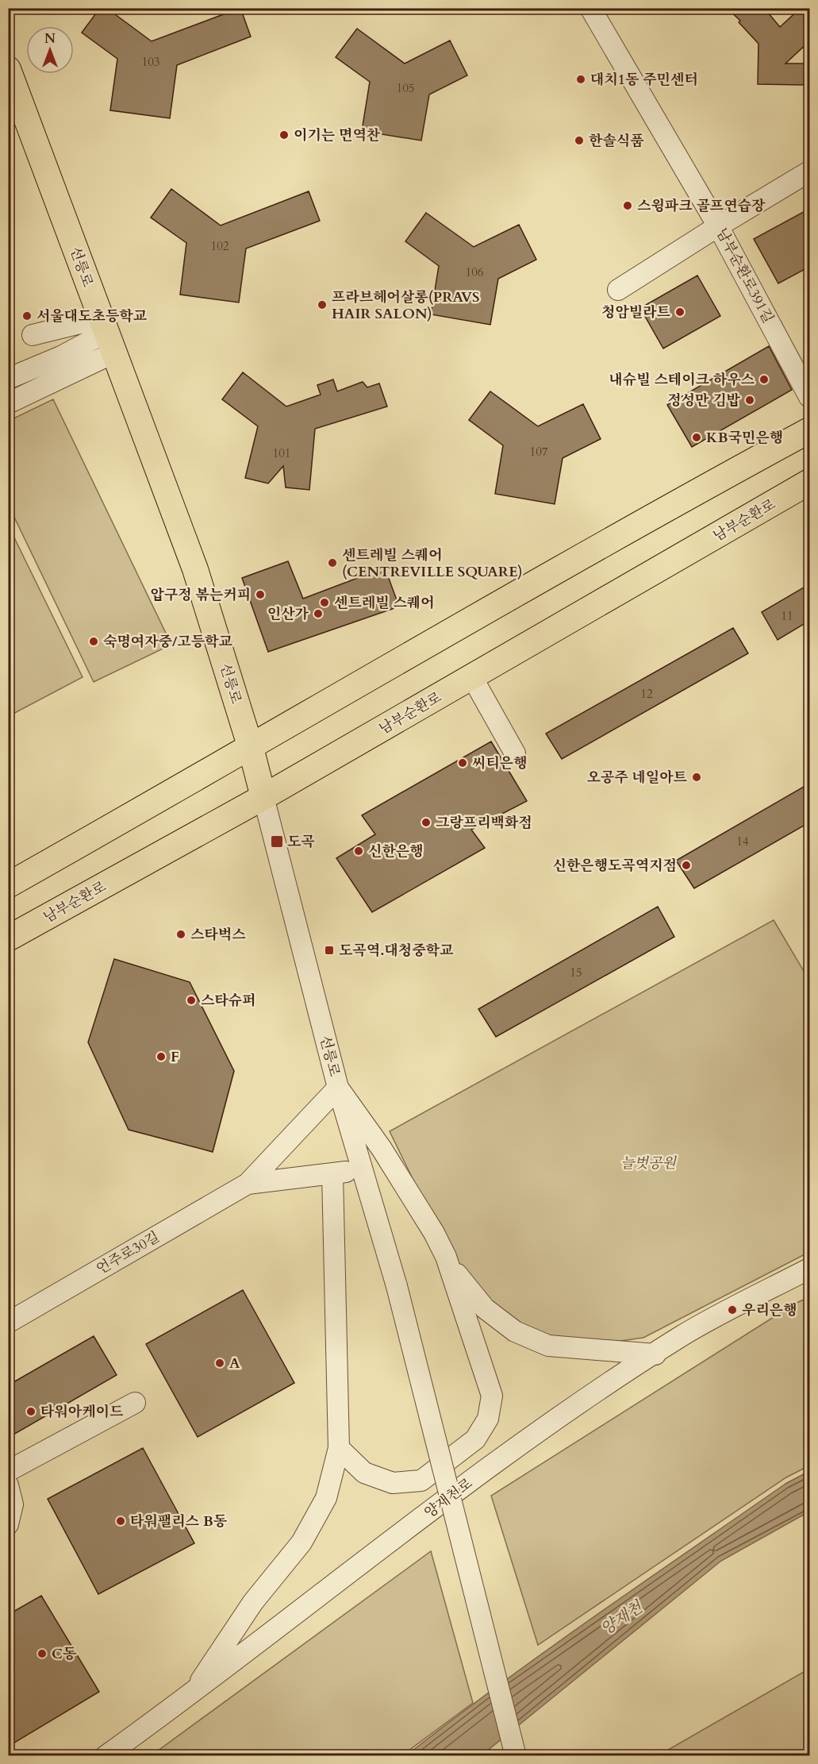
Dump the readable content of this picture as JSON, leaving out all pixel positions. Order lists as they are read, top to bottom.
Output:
{
  "streets": {
    "main road": ["선릉로", "남부순환로"],
    "street": ["남부순환로391길", "언주로30길", "양재천로"]
  },
  "crossings": [
    ["선릉로", "남부순환로"]
  ],
  "water": ["양재천"],
  "parks": ["늘벗공원"],
  "places": {
    "other": [
      "대치1동 주민센터",
      "이기는 면역찬",
      "한솔식품",
      "스윙파크 골프연습장",
      "프라브헤어살롱(PRAVS HAIR SALON)",
      "청암빌라트",
      "서울대도초등학교",
      "내슈빌 스테이크 하우스",
      "정성만 김밥",
      "KB국민은행",
      "센트레빌 스퀘어 (CENTREVILLE SQUARE)",
      "압구정 볶는커피",
      "센트레빌 스퀘어",
      "인산가",
      "숙명여자중/고등학교",
      "씨티은행",
      "오공주 네일아트",
      "그랑프리백화점",
      "신한은행",
      "신한은행도곡역지점",
      "스타벅스",
      "스타슈퍼",
      "F",
      "우리은행",
      "A",
      "타워아케이드",
      "타워팰리스 B동",
      "C동"
    ],
    "transit": ["도곡", "도곡역.대청중학교"]
  },
  "house_numbers": [
    "103",
    "105",
    "102",
    "106",
    "107",
    "101",
    "11",
    "12",
    "14",
    "15"
  ],
  "north": "top"
}
